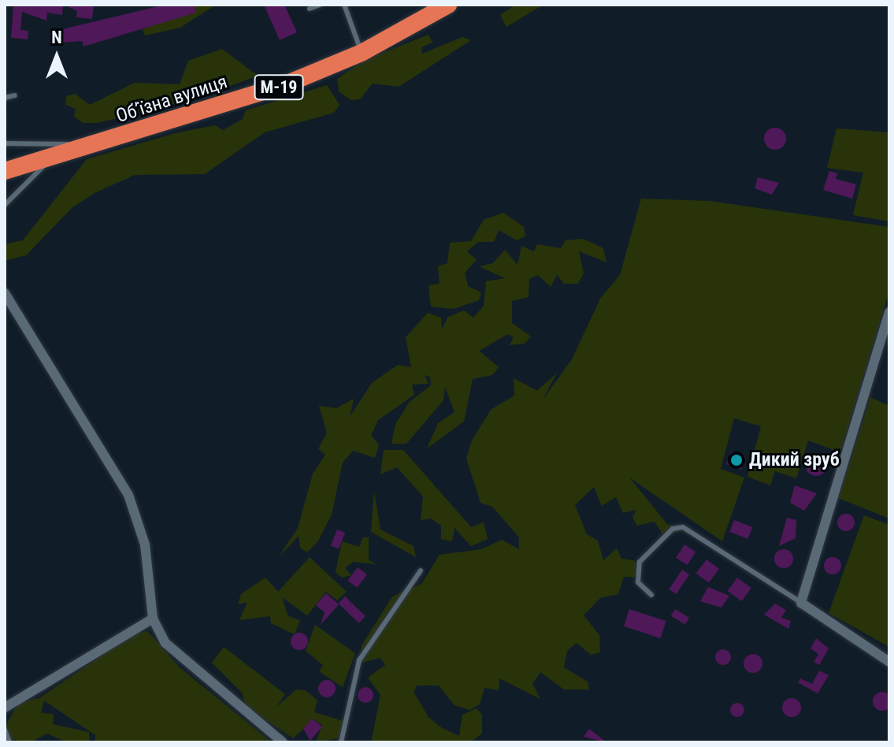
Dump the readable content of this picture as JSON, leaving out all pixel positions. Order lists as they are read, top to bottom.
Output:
{
  "streets": {
    "highway": ["М-19", "Обʼїзна вулиця"]
  },
  "places": ["Дикий зруб"],
  "north": "top"
}
